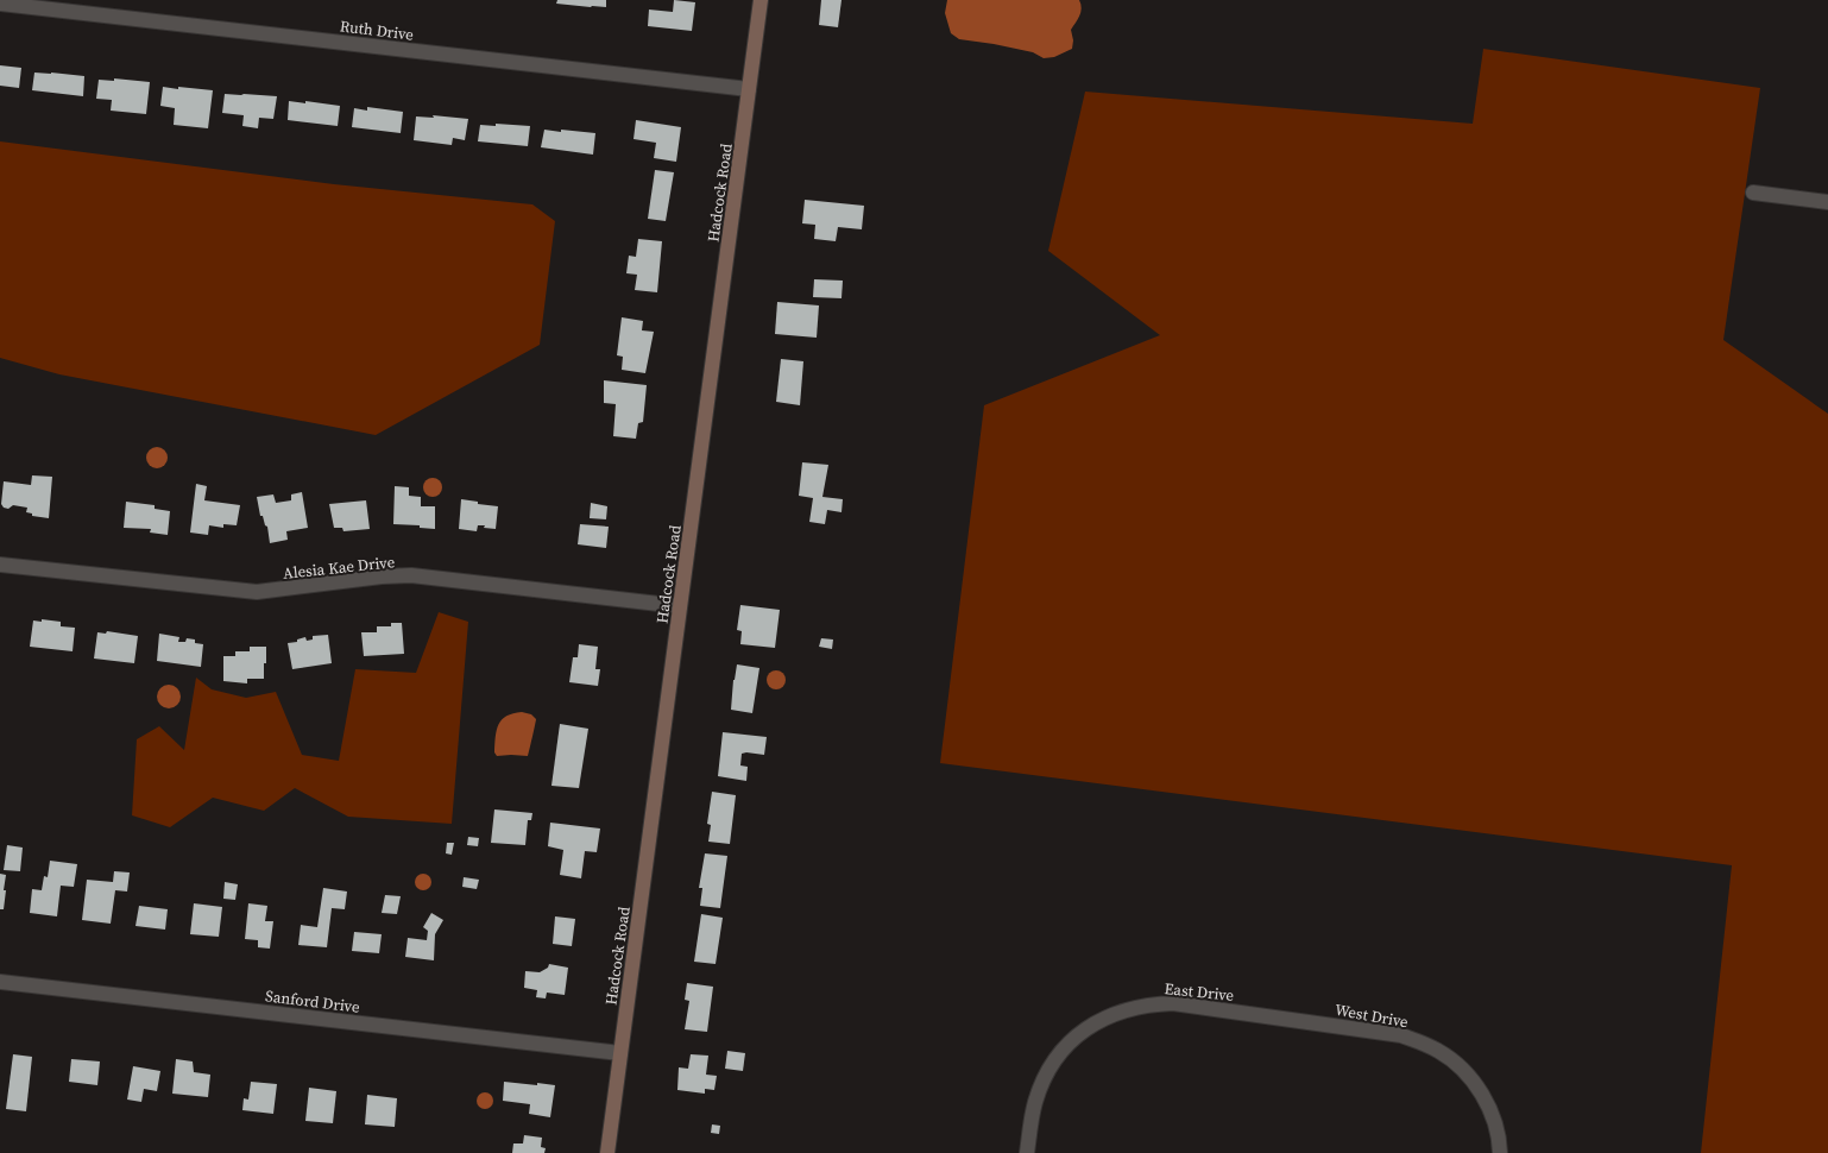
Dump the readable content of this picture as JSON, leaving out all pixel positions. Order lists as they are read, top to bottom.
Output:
{
  "streets": {
    "street": [
      "Ruth Drive",
      "Hadcock Road",
      "Alesia Kae Drive",
      "East Drive",
      "Sanford Drive",
      "West Drive"
    ]
  },
  "crossings": [
    ["Ruth Drive", "Hadcock Road"],
    ["Hadcock Road", "Alesia Kae Drive"],
    ["Hadcock Road", "Sanford Drive"],
    ["East Drive", "West Drive"]
  ]
}
